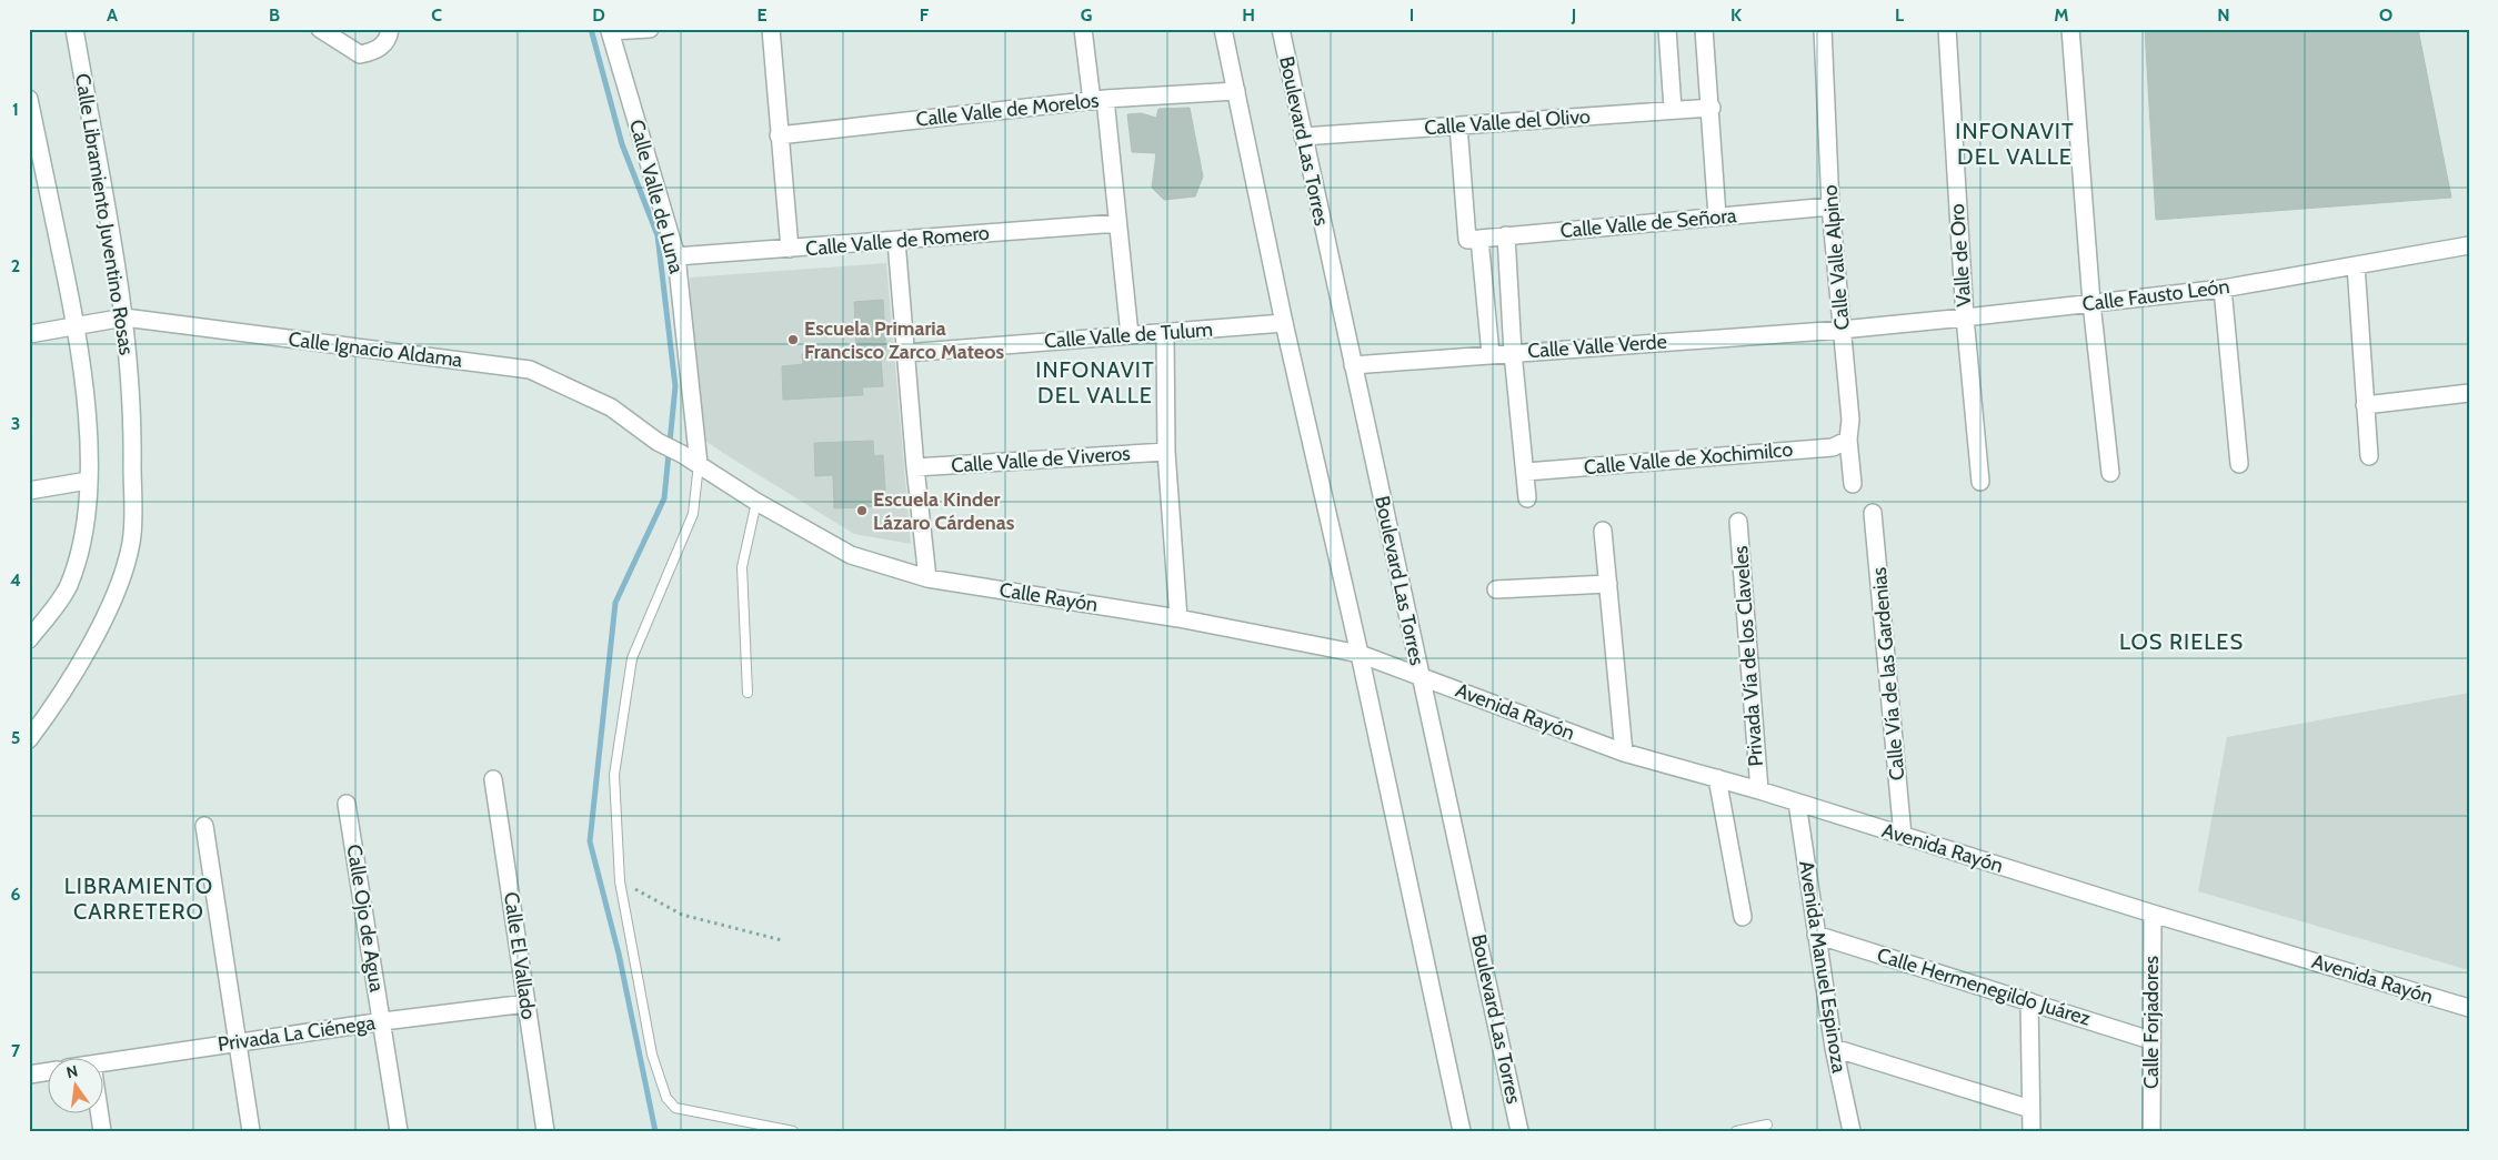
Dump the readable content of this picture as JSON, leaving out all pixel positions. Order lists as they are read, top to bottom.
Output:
{
  "streets": {
    "street": [
      "Calle Valle de Morelos",
      "Calle Valle del Olivo",
      "Boulevard Las Torres",
      "Calle Valle de Luna",
      "Calle Libramiento Juventino Rosas",
      "Calle Valle de Señora",
      "Calle Valle de Romero",
      "Valle de Oro",
      "Calle Valle Alpino",
      "Calle Fausto León",
      "Calle Valle de Tulum",
      "Calle Valle Verde",
      "Calle Ignacio Aldama",
      "Calle Valle de Xochimilco",
      "Calle Valle de Viveros",
      "Calle Rayón",
      "Privada Vía de los Claveles",
      "Calle Vía de las Gardenias",
      "Avenida Rayón",
      "Calle Ojo de Agua",
      "Calle El Vallado",
      "Avenida Manuel Espinoza",
      "Calle Hermenegildo Juárez",
      "Calle Forjadores",
      "Privada La Ciénega"
    ]
  },
  "crossings": [
    ["Calle Valle del Olivo", "Boulevard Las Torres"],
    ["Boulevard Las Torres", "Calle Valle Verde"],
    ["Boulevard Las Torres", "Calle Rayón"],
    ["Boulevard Las Torres", "Avenida Rayón"],
    ["Calle Valle de Luna", "Calle Valle de Romero"],
    ["Calle Valle de Luna", "Calle Ignacio Aldama"],
    ["Calle Valle de Luna", "Calle Rayón"],
    ["Calle Libramiento Juventino Rosas", "Calle Ignacio Aldama"],
    ["Calle Valle de Señora", "Calle Valle Alpino"],
    ["Valle de Oro", "Calle Fausto León"],
    ["Calle Valle Alpino", "Calle Fausto León"],
    ["Calle Valle Alpino", "Calle Valle Verde"],
    ["Calle Valle Alpino", "Calle Valle de Xochimilco"],
    ["Calle Fausto León", "Calle Valle Verde"],
    ["Calle Ignacio Aldama", "Calle Rayón"],
    ["Calle Rayón", "Avenida Rayón"],
    ["Privada Vía de los Claveles", "Avenida Rayón"],
    ["Calle Vía de las Gardenias", "Avenida Rayón"],
    ["Avenida Rayón", "Avenida Manuel Espinoza"],
    ["Avenida Rayón", "Calle Forjadores"],
    ["Calle Ojo de Agua", "Privada La Ciénega"],
    ["Calle El Vallado", "Privada La Ciénega"],
    ["Avenida Manuel Espinoza", "Calle Hermenegildo Juárez"],
    ["Calle Hermenegildo Juárez", "Calle Forjadores"]
  ],
  "districts": [
    "INFONAVIT DEL VALLE",
    "INFONAVIT DEL VALLE",
    "LOS RIELES",
    "LIBRAMIENTO CARRETERO"
  ],
  "places": ["Escuela Primaria Francisco Zarco Mateos", "Escuela Kinder Lázaro Cárdenas"],
  "north": "top",
  "grid": {
    "columns": [
      "A",
      "B",
      "C",
      "D",
      "E",
      "F",
      "G",
      "H",
      "I",
      "J",
      "K",
      "L",
      "M",
      "N",
      "O"
    ],
    "rows": [
      "1",
      "2",
      "3",
      "4",
      "5",
      "6",
      "7"
    ]
  }
}
